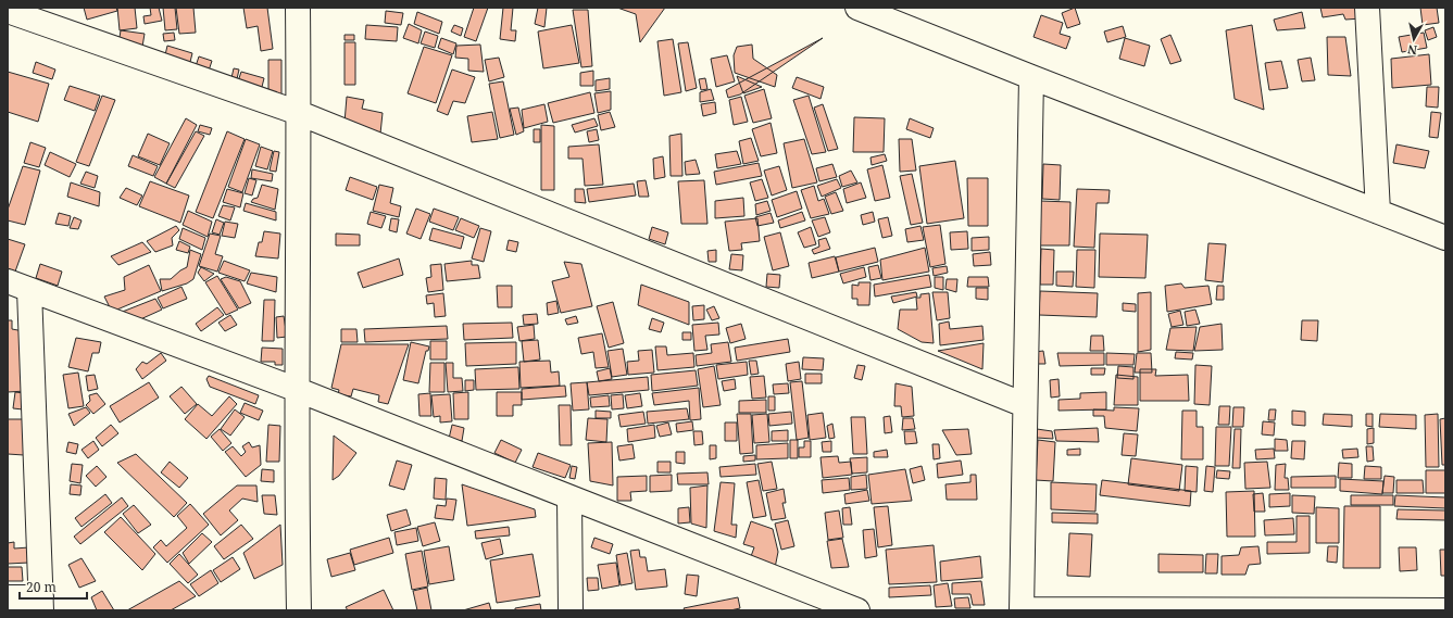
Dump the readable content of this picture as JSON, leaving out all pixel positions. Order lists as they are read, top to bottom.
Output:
{
  "scale_bar": "20 m",
  "north": "bottom"
}
